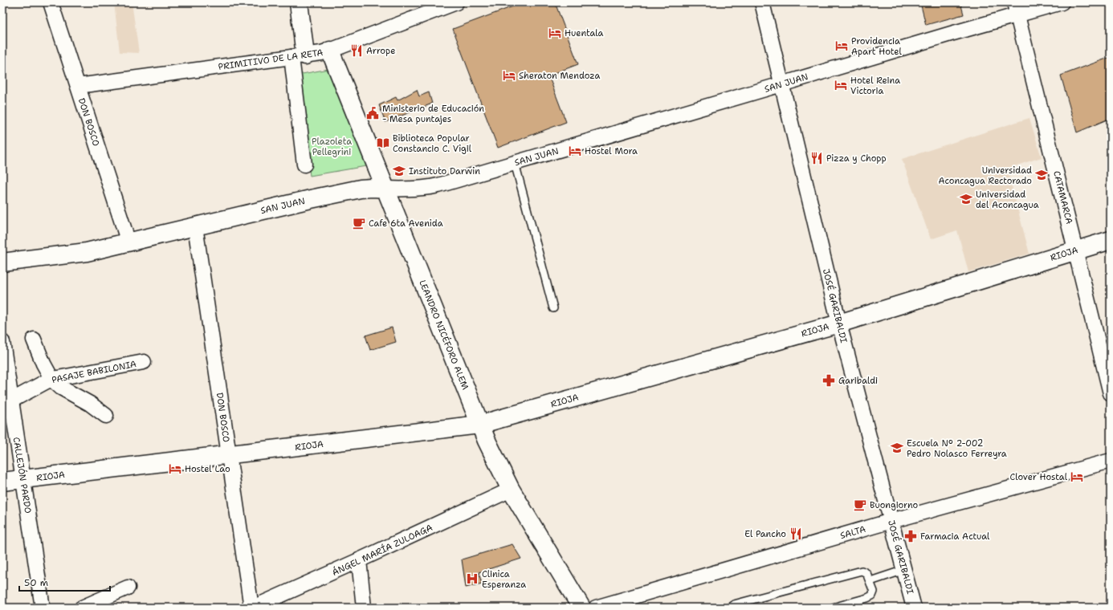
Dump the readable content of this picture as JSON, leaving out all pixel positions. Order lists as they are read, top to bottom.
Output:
{
  "streets": {
    "street": [
      "PRIMITIVO DE LA RETA",
      "SAN JUAN",
      "DON BOSCO",
      "CATAMARCA",
      "RIOJA",
      "JOSÉ GARIBALDI",
      "LEANDRO NICÉFORO ALEM",
      "PASAJE BABILONIA",
      "CALLEJÓN PARDO",
      "SALTA",
      "ÁNGEL MARÍA ZULOAGA"
    ]
  },
  "crossings": [
    ["PRIMITIVO DE LA RETA", "DON BOSCO"],
    ["PRIMITIVO DE LA RETA", "LEANDRO NICÉFORO ALEM"],
    ["SAN JUAN", "DON BOSCO"],
    ["SAN JUAN", "CATAMARCA"],
    ["SAN JUAN", "JOSÉ GARIBALDI"],
    ["SAN JUAN", "LEANDRO NICÉFORO ALEM"],
    ["DON BOSCO", "RIOJA"],
    ["DON BOSCO", "ÁNGEL MARÍA ZULOAGA"],
    ["CATAMARCA", "RIOJA"],
    ["RIOJA", "JOSÉ GARIBALDI"],
    ["RIOJA", "LEANDRO NICÉFORO ALEM"],
    ["RIOJA", "CALLEJÓN PARDO"],
    ["JOSÉ GARIBALDI", "SALTA"],
    ["LEANDRO NICÉFORO ALEM", "ÁNGEL MARÍA ZULOAGA"],
    ["PASAJE BABILONIA", "CALLEJÓN PARDO"]
  ],
  "parks": ["Plazoleta Pellegrini"],
  "places": {
    "hotel": [
      "Huentala",
      "Providencia Apart Hotel",
      "Sheraton Mendoza",
      "Hotel Reina Victoria",
      "Hostel Mora",
      "Hostel Lao",
      "Clover Hostal"
    ],
    "restaurant": ["Arrope", "Pizza y Chopp", "El Pancho"],
    "public building": ["Ministerio de Educación - Mesa puntajes"],
    "library": ["Biblioteca Popular Constancio C. Vigil"],
    "school or university": [
      "Instituto Darwin",
      "Universidad Aconcagua Rectorado",
      "Universidad del Aconcagua",
      "Escuela N° 2-002 Pedro Nolasco Ferreyra"
    ],
    "cafe": ["Cafe 6ta Avenida", "Buongiorno"],
    "pharmacy": ["Garibaldi", "Farmacia Actual"],
    "hospital": ["Clinica Esperanza"]
  },
  "scale_bar": "50 m"
}
